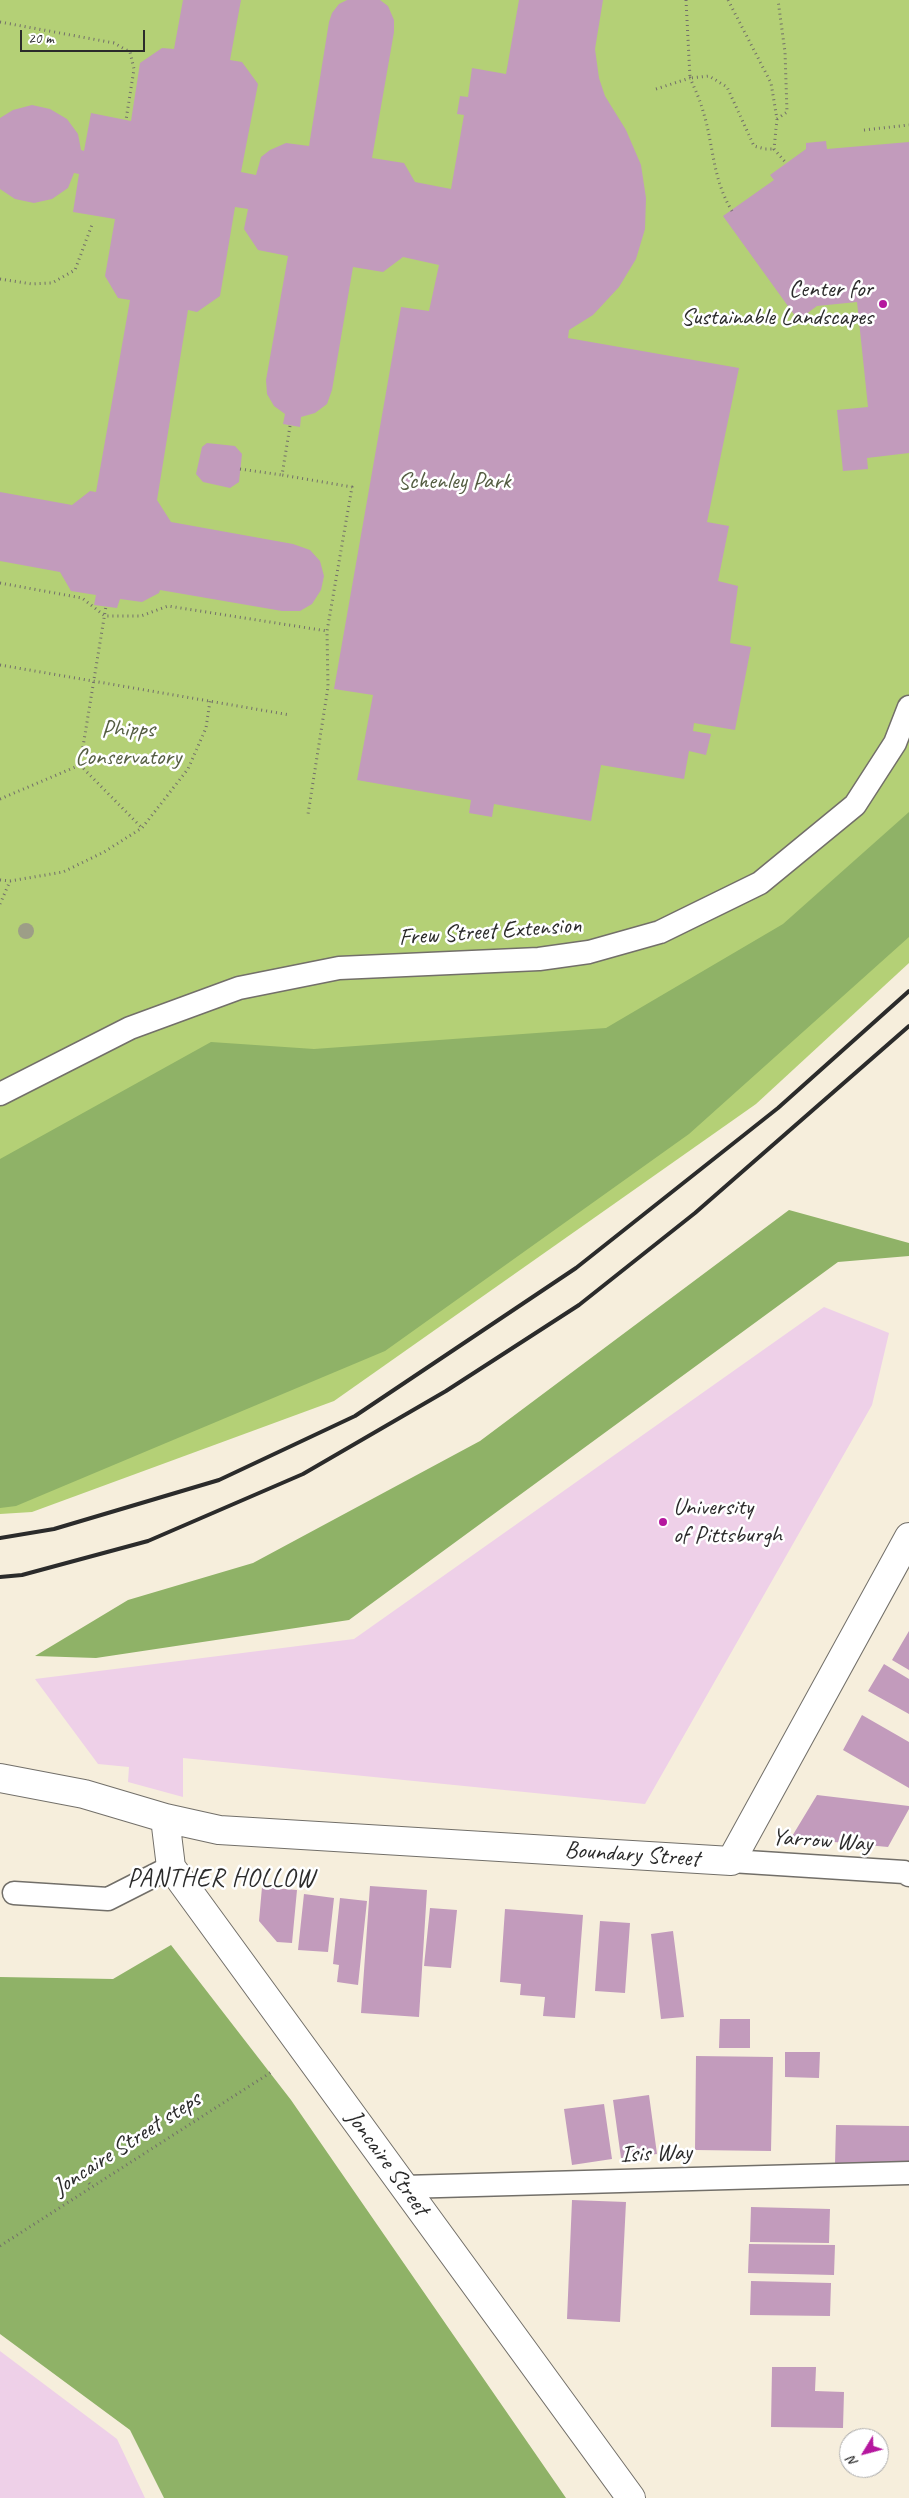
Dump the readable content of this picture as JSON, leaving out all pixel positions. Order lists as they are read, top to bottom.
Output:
{
  "streets": {
    "street": ["Boundary Street", "Joncaire Street"],
    "lane": ["Frew Street Extension", "Yarrow Way", "Isis Way"],
    "path": ["Joncaire Street steps"]
  },
  "crossings": [
    ["Yarrow Way", "Boundary Street"],
    ["Boundary Street", "Joncaire Street"],
    ["Isis Way", "Joncaire Street"]
  ],
  "districts": ["PANTHER HOLLOW"],
  "parks": ["Schenley Park", "Phipps Conservatory"],
  "places": ["Center for Sustainable Landscapes", "University of Pittsburgh"],
  "scale_bar": "20 m",
  "north": "bottom left"
}
